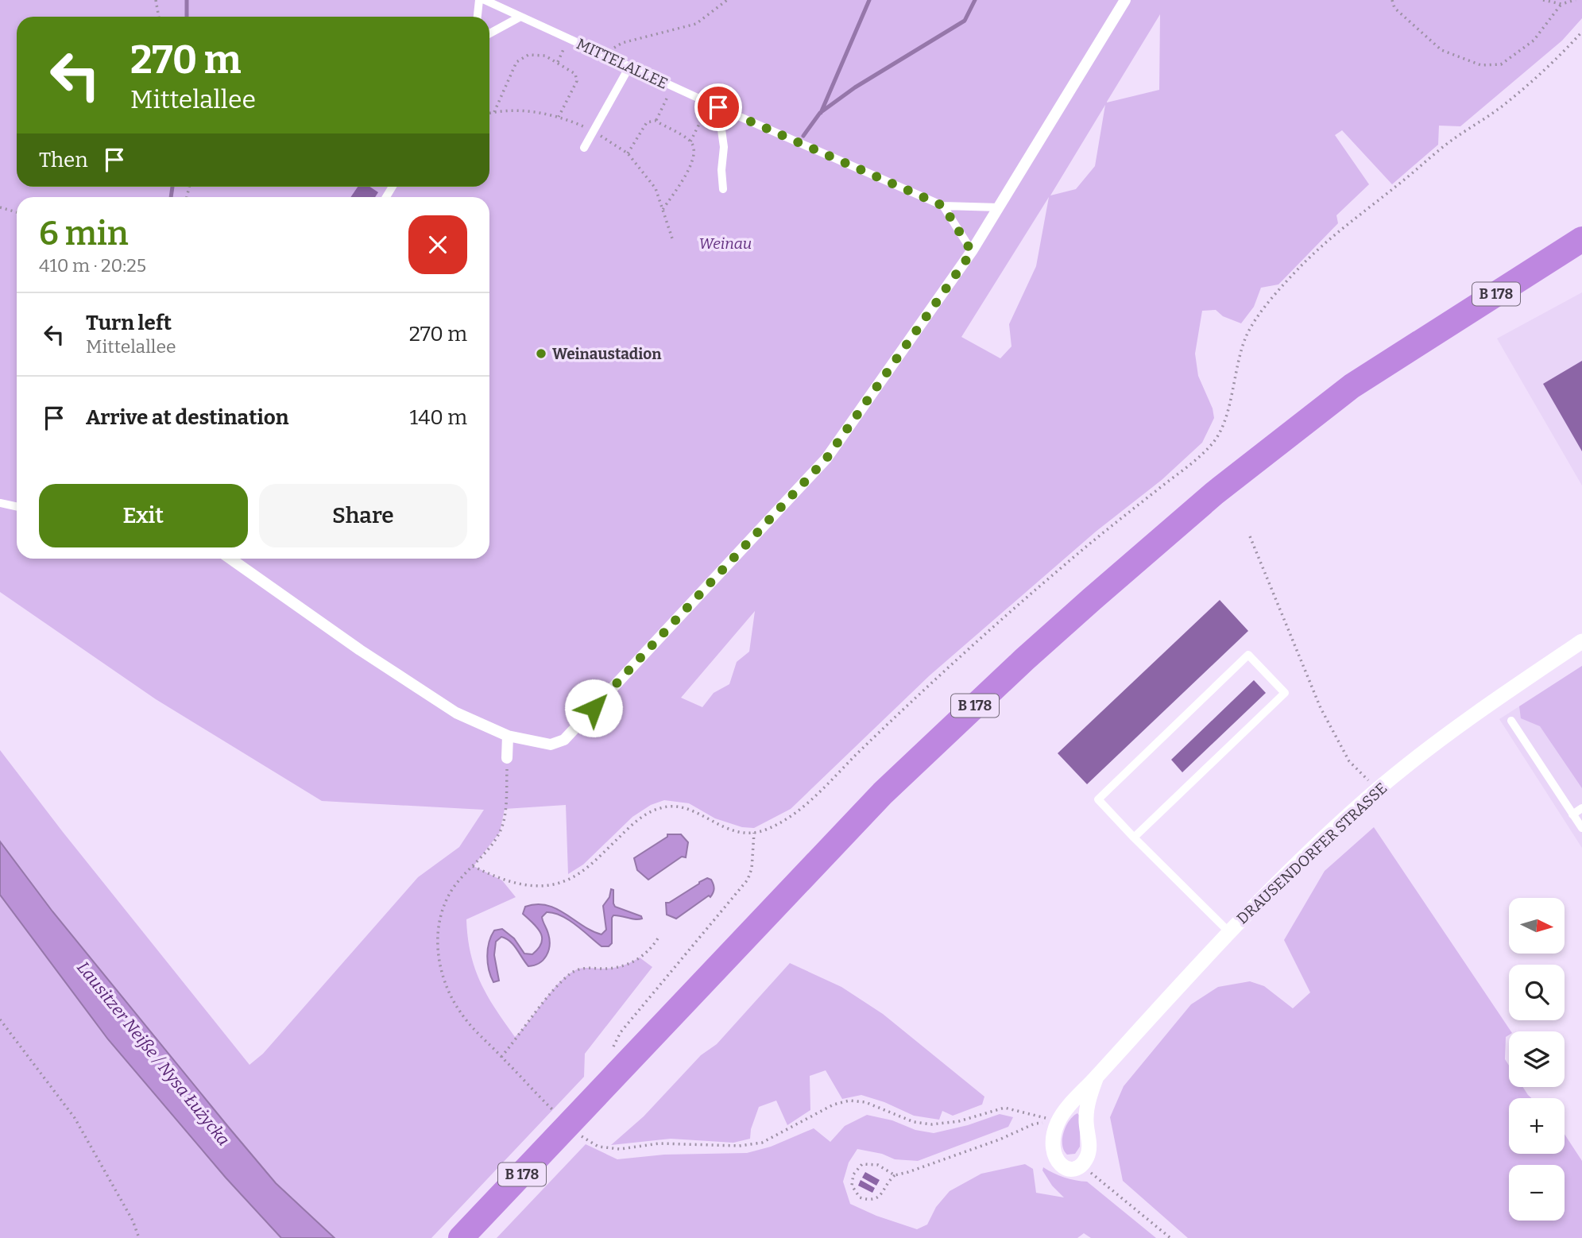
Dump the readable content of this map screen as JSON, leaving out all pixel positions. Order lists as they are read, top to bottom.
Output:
{
  "streets": {
    "highway": ["B 178"],
    "street": ["DRAUSENDORFER STRASSE"],
    "lane": ["MITTELALLEE"]
  },
  "water": ["Lausitzer Neiße / Nysa Łużycka"],
  "parks": ["Weinau"],
  "places": ["Weinaustadion"],
  "north": "right",
  "page": {
    "turn": ["270 m", "Mittelallee"],
    "then": "Then",
    "heading": ["6 min", "410 m · 20:25"],
    "list": [
      {
        "name": "Turn left",
        "note": "Mittelallee",
        "value": "270 m"
      },
      {
        "name": "Arrive at destination",
        "value": "140 m"
      }
    ],
    "buttons": ["Exit", "Share"],
    "map_buttons": ["+", "−"]
  }
}
